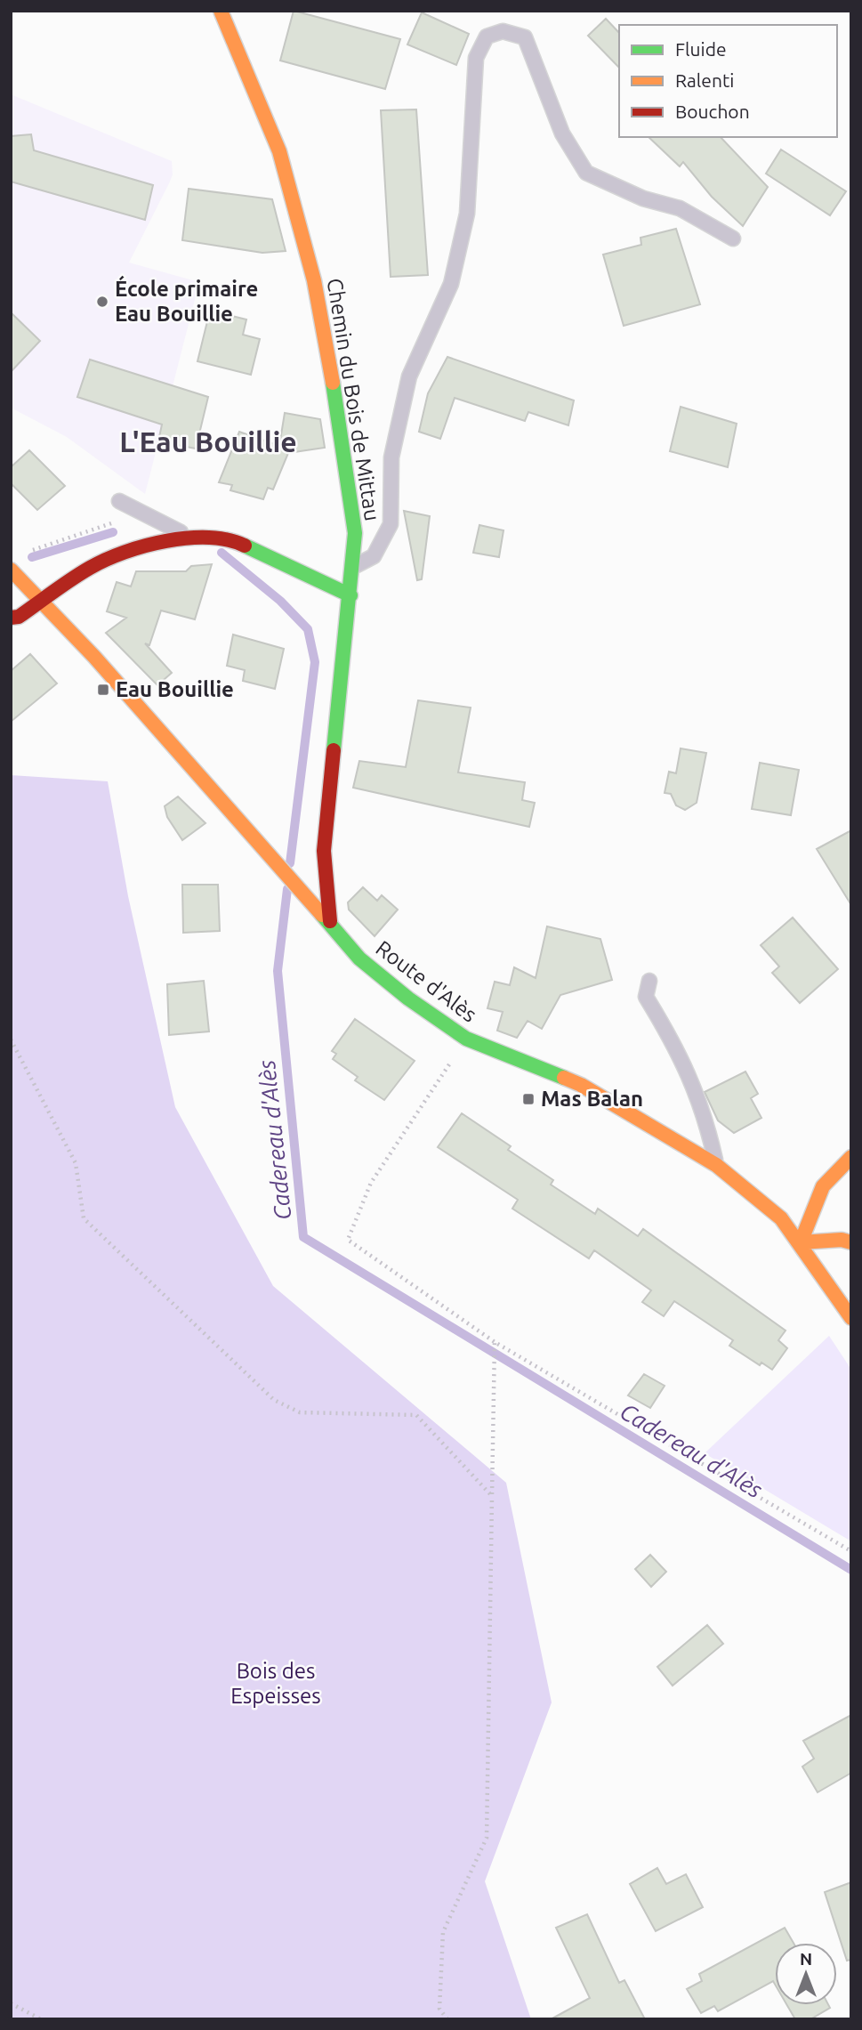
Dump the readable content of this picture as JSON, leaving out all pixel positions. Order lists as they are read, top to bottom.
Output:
{
  "streets": {
    "street": ["Chemin du Bois de Mittau", "Route d'Alès"]
  },
  "crossings": [
    ["Chemin du Bois de Mittau", "Route d'Alès"]
  ],
  "districts": ["L'Eau Bouillie"],
  "water": ["Cadereau d'Alès"],
  "parks": ["Bois des Espeisses"],
  "places": {
    "other": ["École primaire Eau Bouillie"],
    "transit": ["Eau Bouillie", "Mas Balan"]
  },
  "legend": ["Fluide", "Ralenti", "Bouchon"],
  "north": "top"
}
